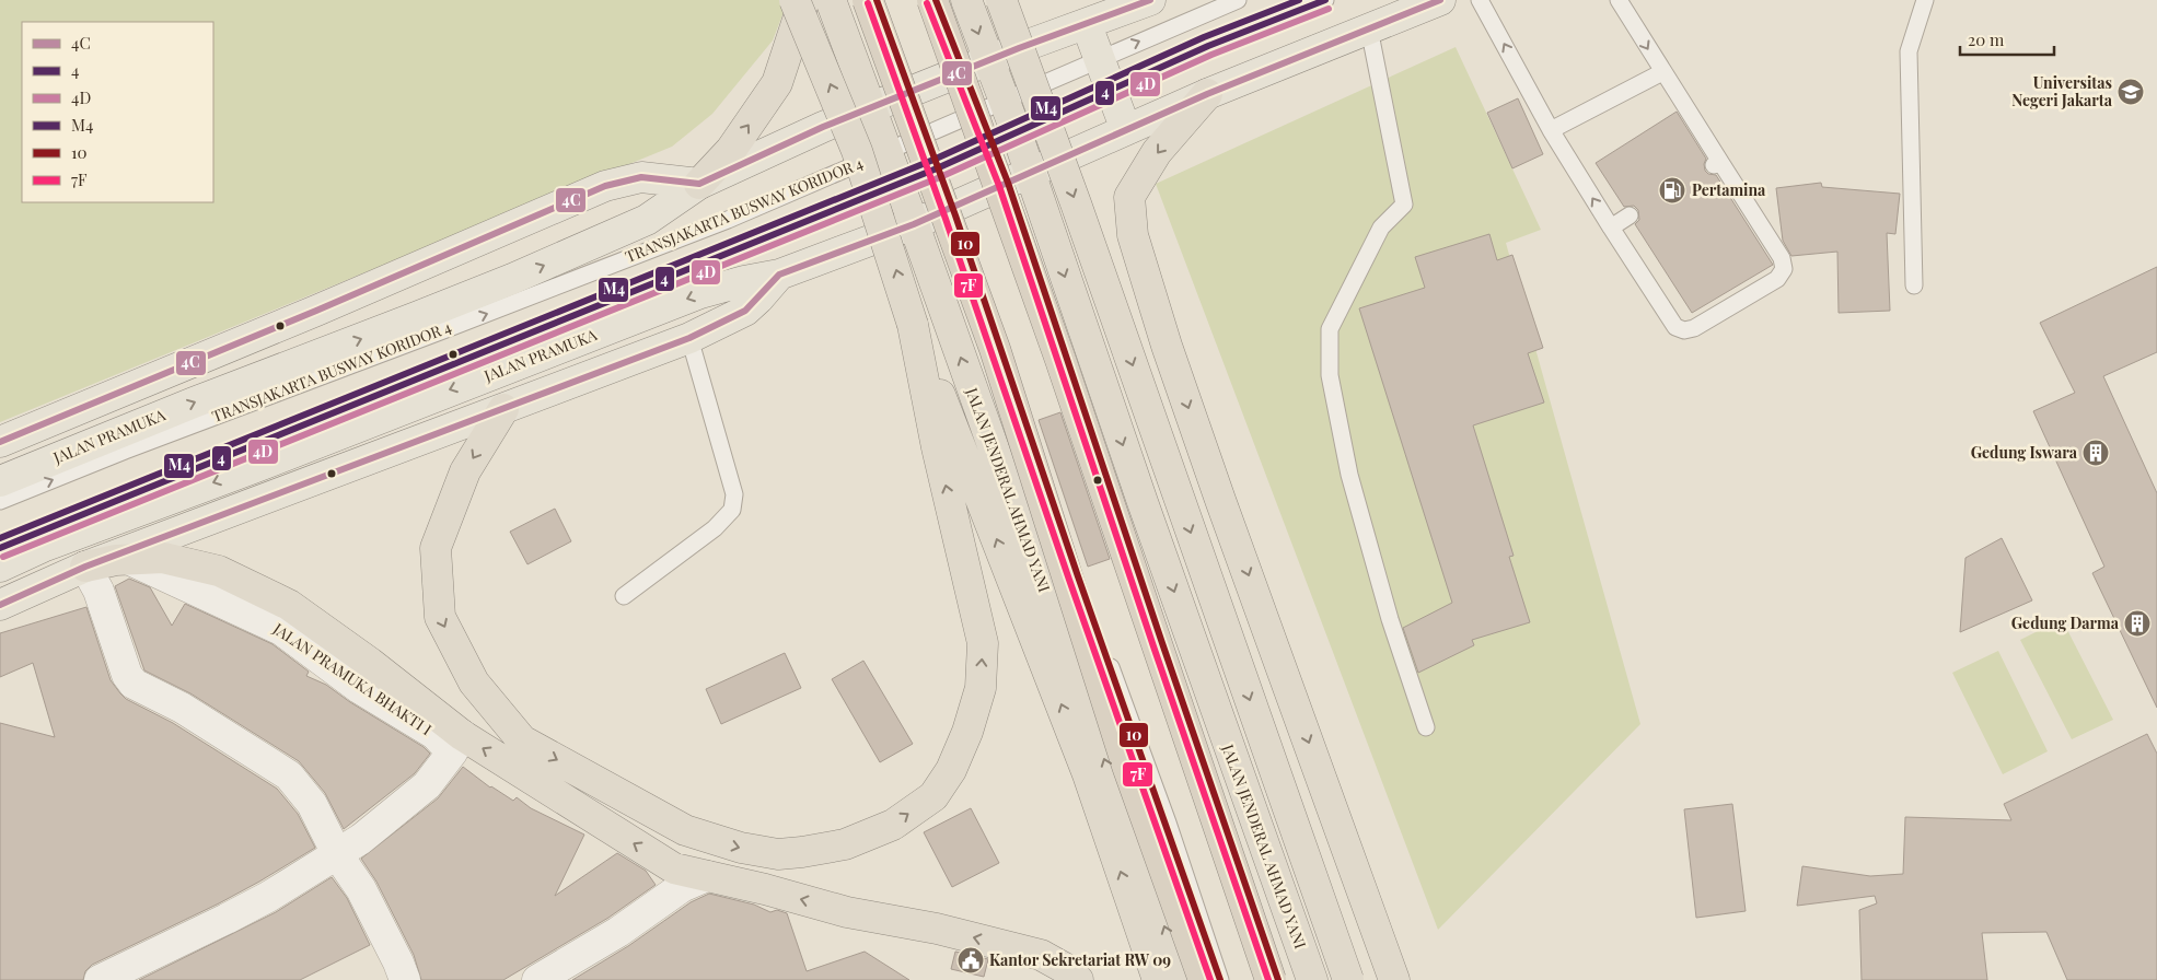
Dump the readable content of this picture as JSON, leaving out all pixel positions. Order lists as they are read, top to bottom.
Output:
{
  "streets": {
    "highway": ["JALAN JENDERAL AHMAD YANI"],
    "main road": ["JALAN PRAMUKA"],
    "lane": ["TRANSJAKARTA BUSWAY KORIDOR 4"]
  },
  "crossings": [
    ["TRANSJAKARTA BUSWAY KORIDOR 4", "JALAN JENDERAL AHMAD YANI"],
    ["JALAN PRAMUKA", "JALAN JENDERAL AHMAD YANI"]
  ],
  "places": {
    "school or university": ["Universitas Negeri Jakarta"],
    "fuel station": ["Pertamina"],
    "building": ["Gedung Iswara", "Gedung Darma"],
    "public building": ["Kantor Sekretariat RW 09"]
  },
  "lines": [
    "transit line 4C",
    "transit line 4",
    "transit line M4",
    "transit line 10",
    "transit line 7F",
    "transit line 4D"
  ],
  "legend": [
    "4C",
    "4",
    "4D",
    "M4",
    "10",
    "7F"
  ],
  "scale_bar": "20 m"
}
